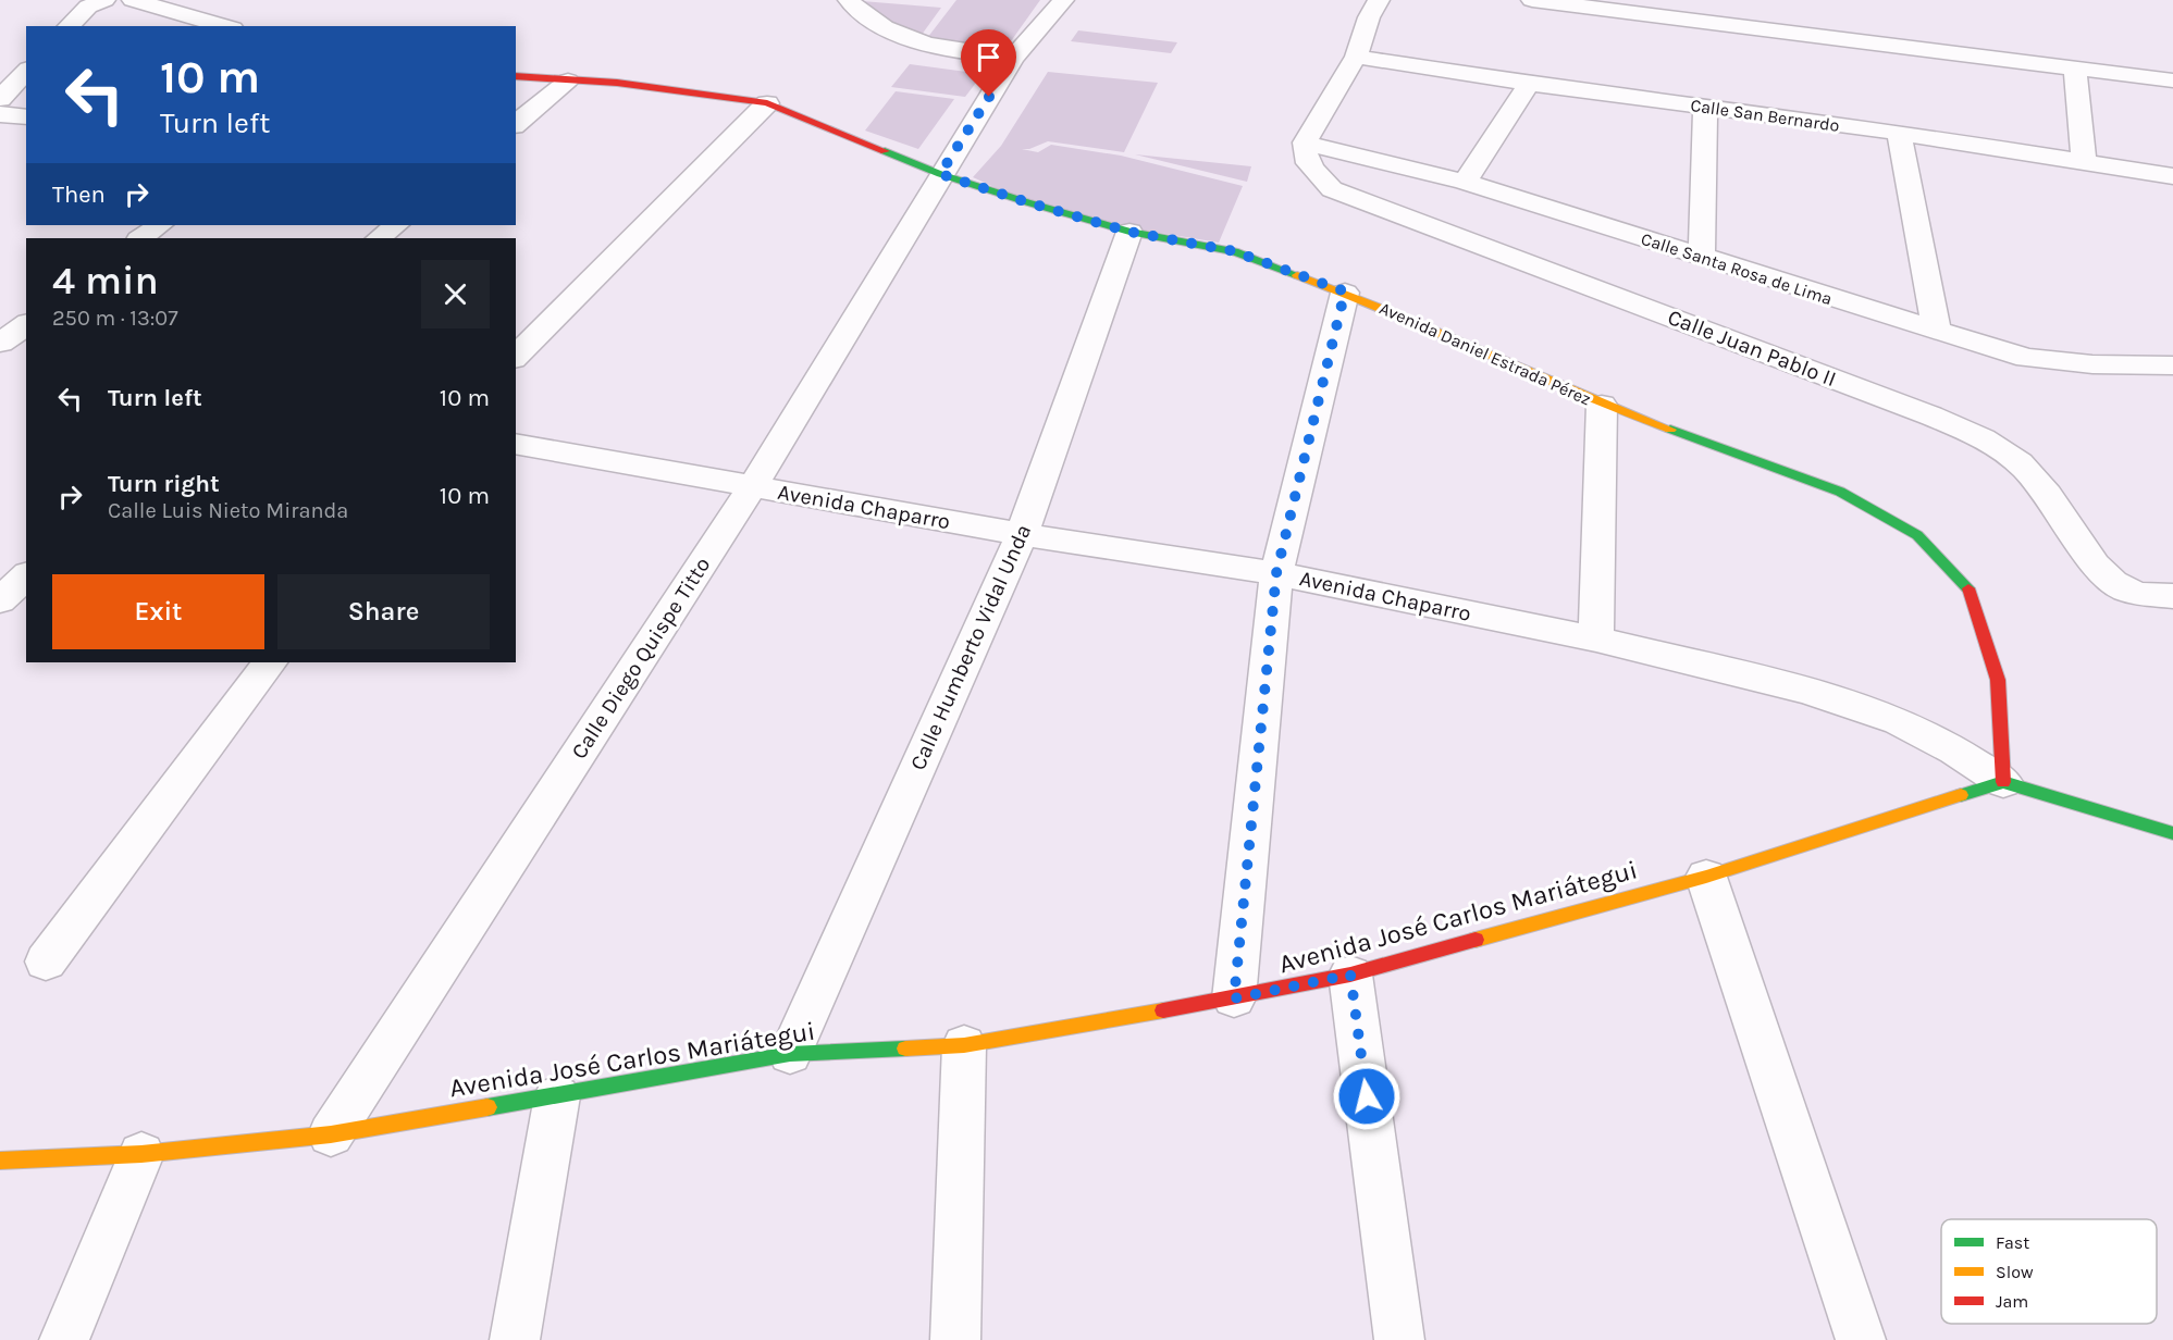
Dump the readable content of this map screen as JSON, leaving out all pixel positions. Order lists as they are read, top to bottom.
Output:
{
  "streets": {
    "street": [
      "Calle San Bernardo",
      "Calle Santa Rosa de Lima",
      "Calle Juan Pablo II",
      "Avenida Daniel Estrada Pérez",
      "Avenida Chaparro",
      "Calle Humberto Vidal Unda",
      "Calle Diego Quispe Titto",
      "Avenida José Carlos Mariátegui"
    ]
  },
  "crossings": [
    ["Calle Santa Rosa de Lima", "Calle Juan Pablo II"],
    ["Avenida Daniel Estrada Pérez", "Avenida Chaparro"],
    ["Avenida Daniel Estrada Pérez", "Calle Humberto Vidal Unda"],
    ["Avenida Daniel Estrada Pérez", "Calle Diego Quispe Titto"],
    ["Avenida Daniel Estrada Pérez", "Avenida José Carlos Mariátegui"],
    ["Avenida Chaparro", "Calle Humberto Vidal Unda"],
    ["Avenida Chaparro", "Calle Diego Quispe Titto"],
    ["Avenida Chaparro", "Avenida José Carlos Mariátegui"],
    ["Calle Humberto Vidal Unda", "Avenida José Carlos Mariátegui"],
    ["Calle Diego Quispe Titto", "Avenida José Carlos Mariátegui"]
  ],
  "legend": ["Fast", "Slow", "Jam"],
  "page": {
    "turn": ["10 m", "Turn left"],
    "then": "Then",
    "heading": ["4 min", "250 m · 13:07"],
    "list": [
      {
        "name": "Turn left",
        "value": "10 m"
      },
      {
        "name": "Turn right",
        "note": "Calle Luis Nieto Miranda",
        "value": "10 m"
      }
    ],
    "buttons": ["Exit", "Share"]
  }
}
